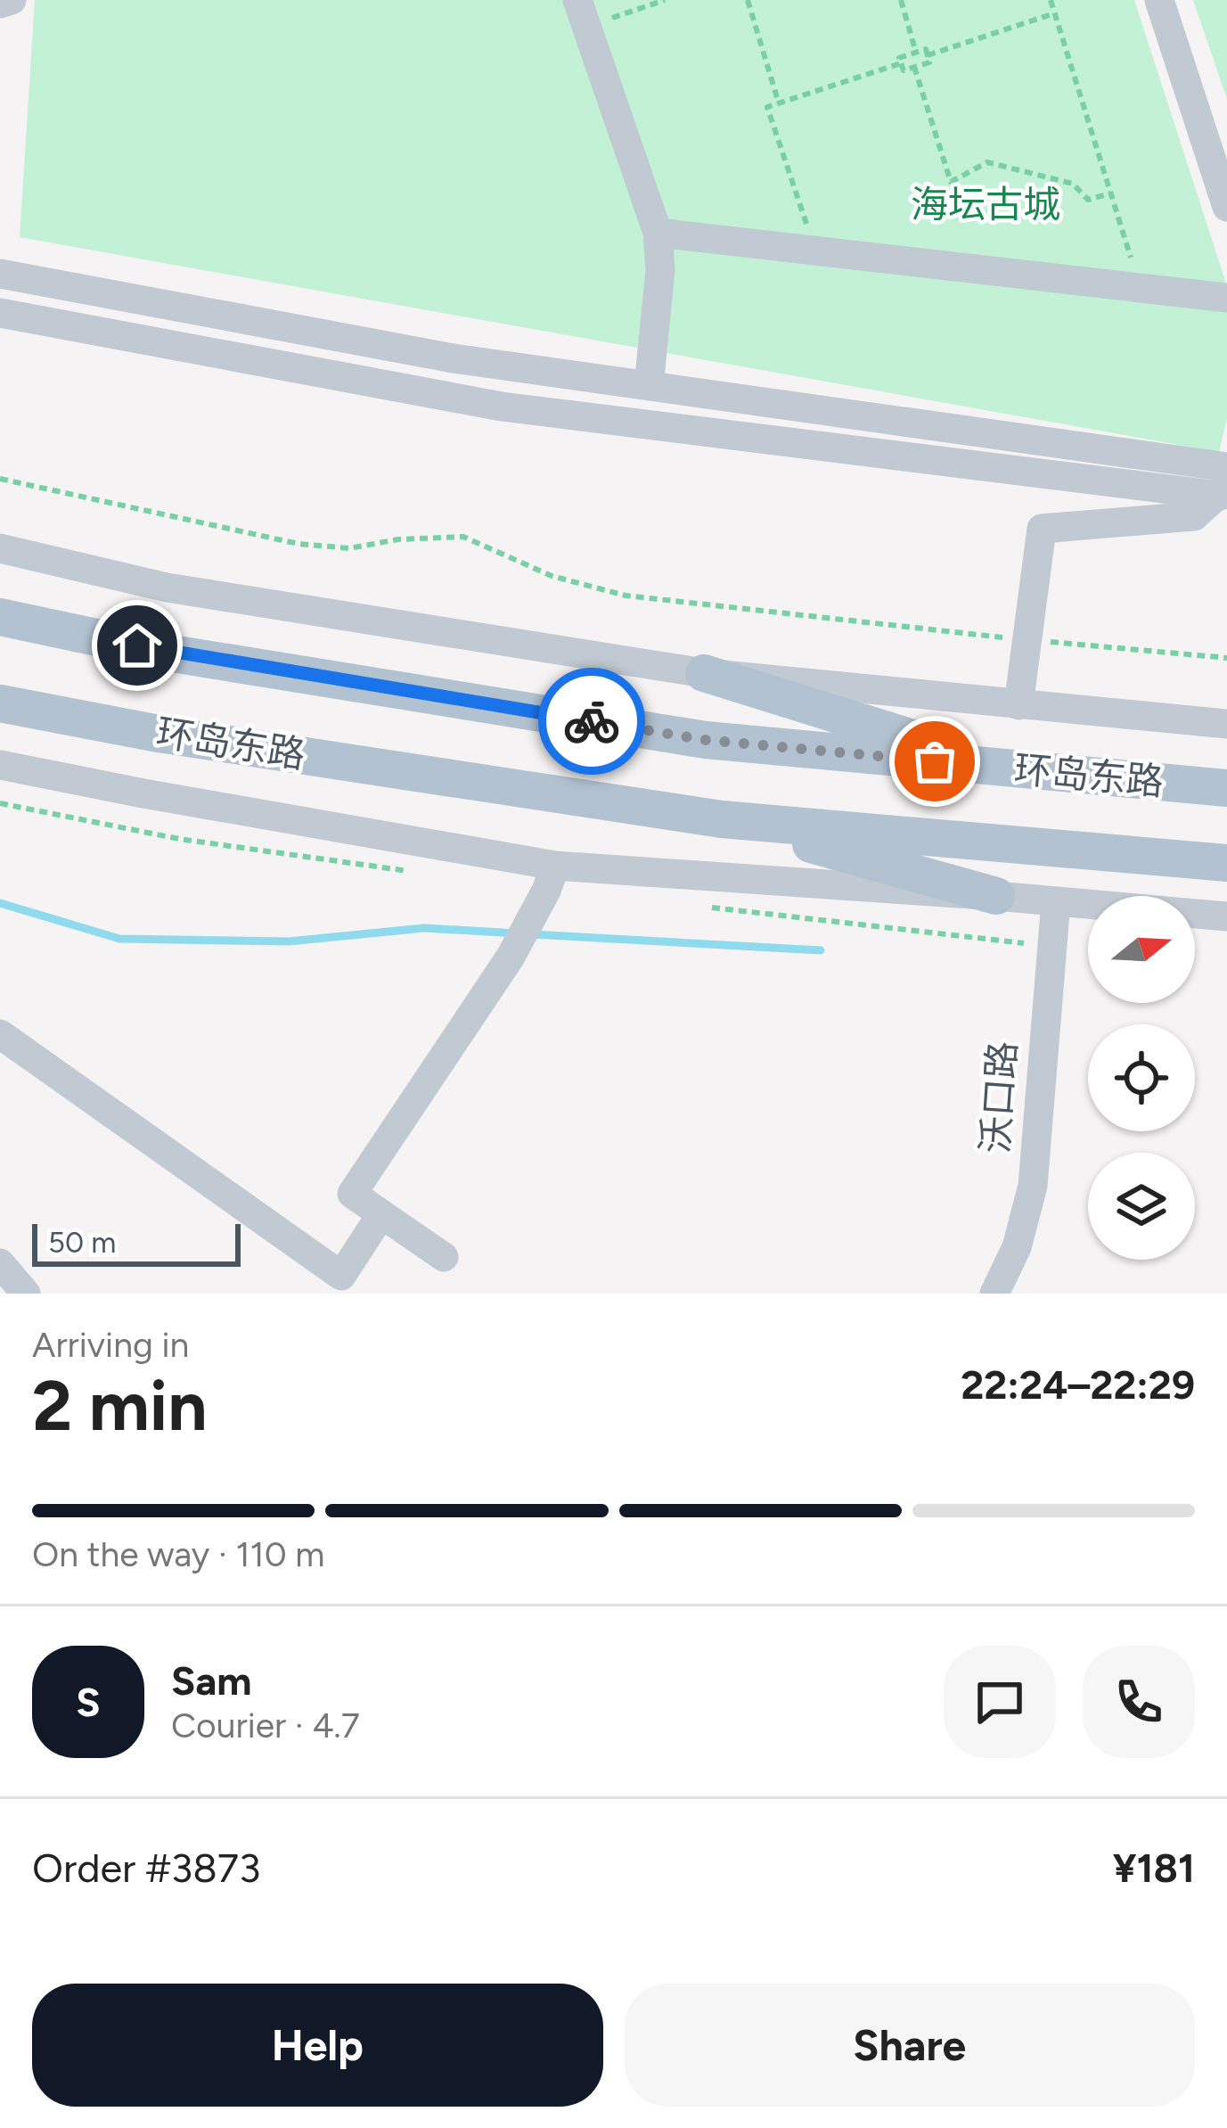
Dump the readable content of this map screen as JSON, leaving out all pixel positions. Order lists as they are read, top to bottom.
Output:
{
  "streets": {
    "main road": ["环岛东路"],
    "street": ["沃口路"]
  },
  "parks": ["海坛古城"],
  "scale_bar": "50 m",
  "north": "right",
  "page": {
    "scale": "50 m",
    "heading": ["2 min", "Arriving in", "22:24–22:29"],
    "panel": [
      "Sam",
      "Courier · 4.7",
      "Order #3873",
      "¥181"
    ],
    "bar": "On the way · 110 m",
    "round": "S",
    "buttons": ["Help", "Share"]
  }
}
